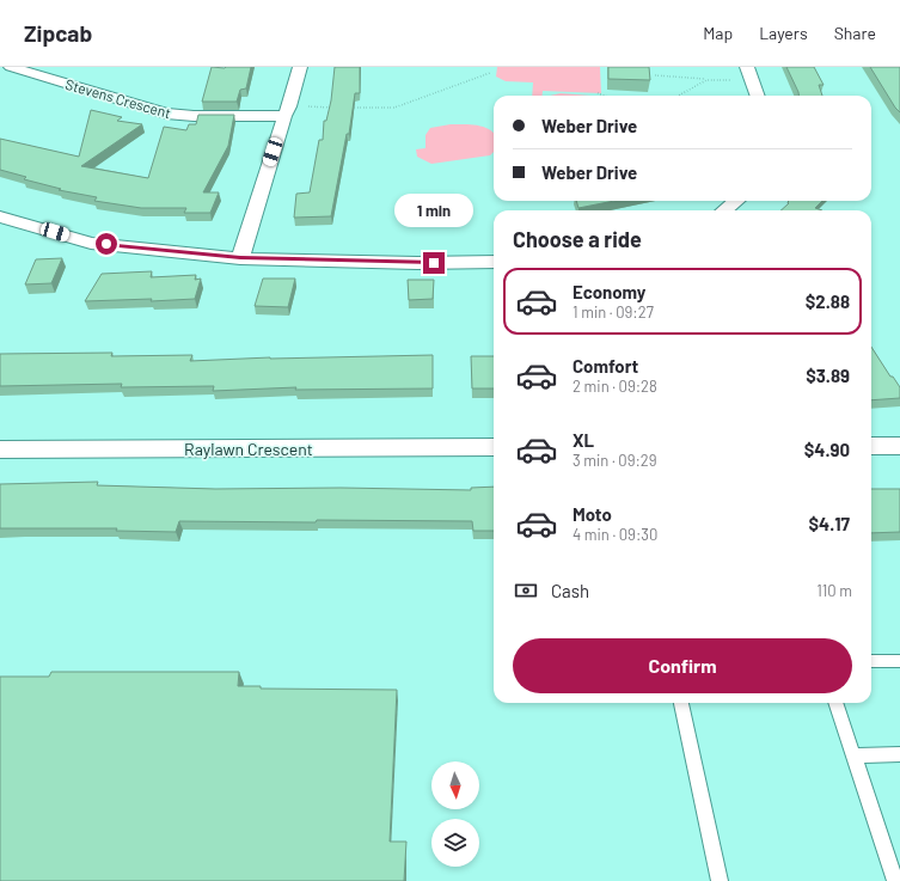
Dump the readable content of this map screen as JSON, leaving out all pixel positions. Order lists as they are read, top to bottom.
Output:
{
  "streets": {
    "street": ["Stevens Crescent", "Raylawn Crescent"]
  },
  "north": "bottom",
  "page": {
    "header": "Zipcab",
    "nav": ["Map", "Layers", "Share"],
    "banner": ["Weber Drive", "Weber Drive"],
    "bubble": "1 min",
    "heading": "Choose a ride",
    "list": [
      {
        "name": "Economy",
        "note": "1 min · 09:27",
        "value": "$2.88"
      },
      {
        "name": "Comfort",
        "note": "2 min · 09:28",
        "value": "$3.89"
      },
      {
        "name": "XL",
        "note": "3 min · 09:29",
        "value": "$4.90"
      },
      {
        "name": "Moto",
        "note": "4 min · 09:30",
        "value": "$4.17"
      }
    ],
    "pay": ["Cash", "110 m"],
    "buttons": "Confirm"
  }
}
